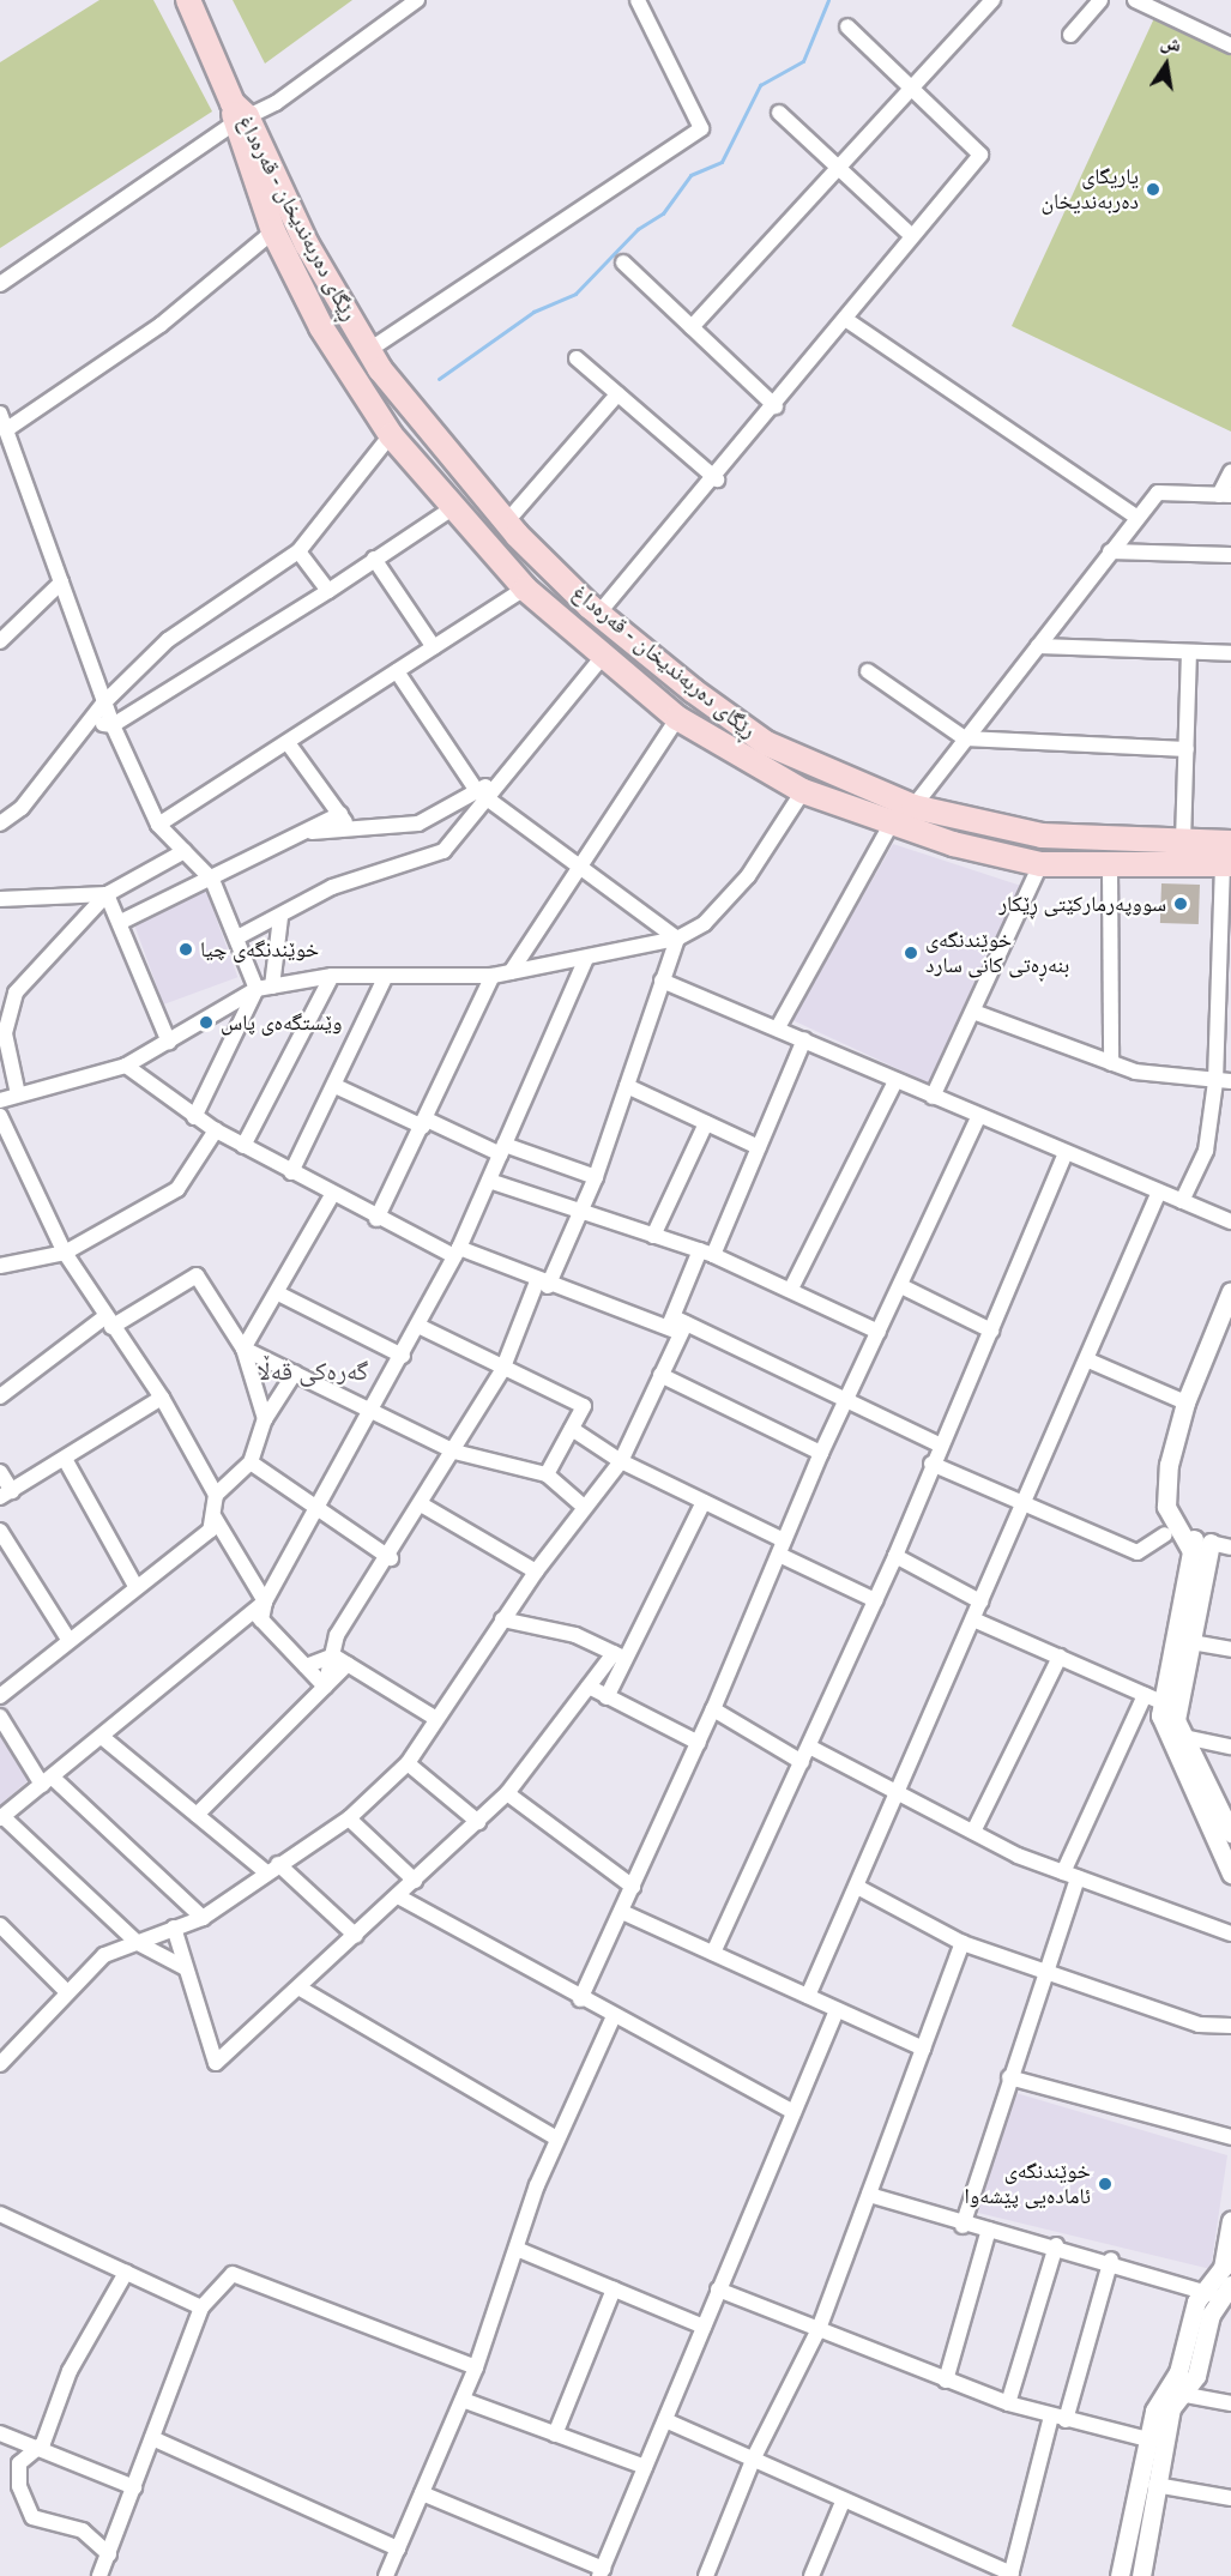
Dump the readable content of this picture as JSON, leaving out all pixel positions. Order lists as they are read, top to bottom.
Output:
{
  "streets": {
    "main road": ["ڕێگای دەربەندیخان - قەرەداغ"]
  },
  "districts": ["گەرەکی قەڵا"],
  "places": [
    "یاریگاى ده‌ربه‌ندیخان",
    "سووپەرمارکێتی ڕێکار",
    "خوێندنگەی چیا",
    "خوێندنگەی بنەڕەتی کانی سارد",
    "وێستگەەی پاس",
    "خوێندنگەی ئامادەیی پێشەوا"
  ],
  "north": "top"
}
